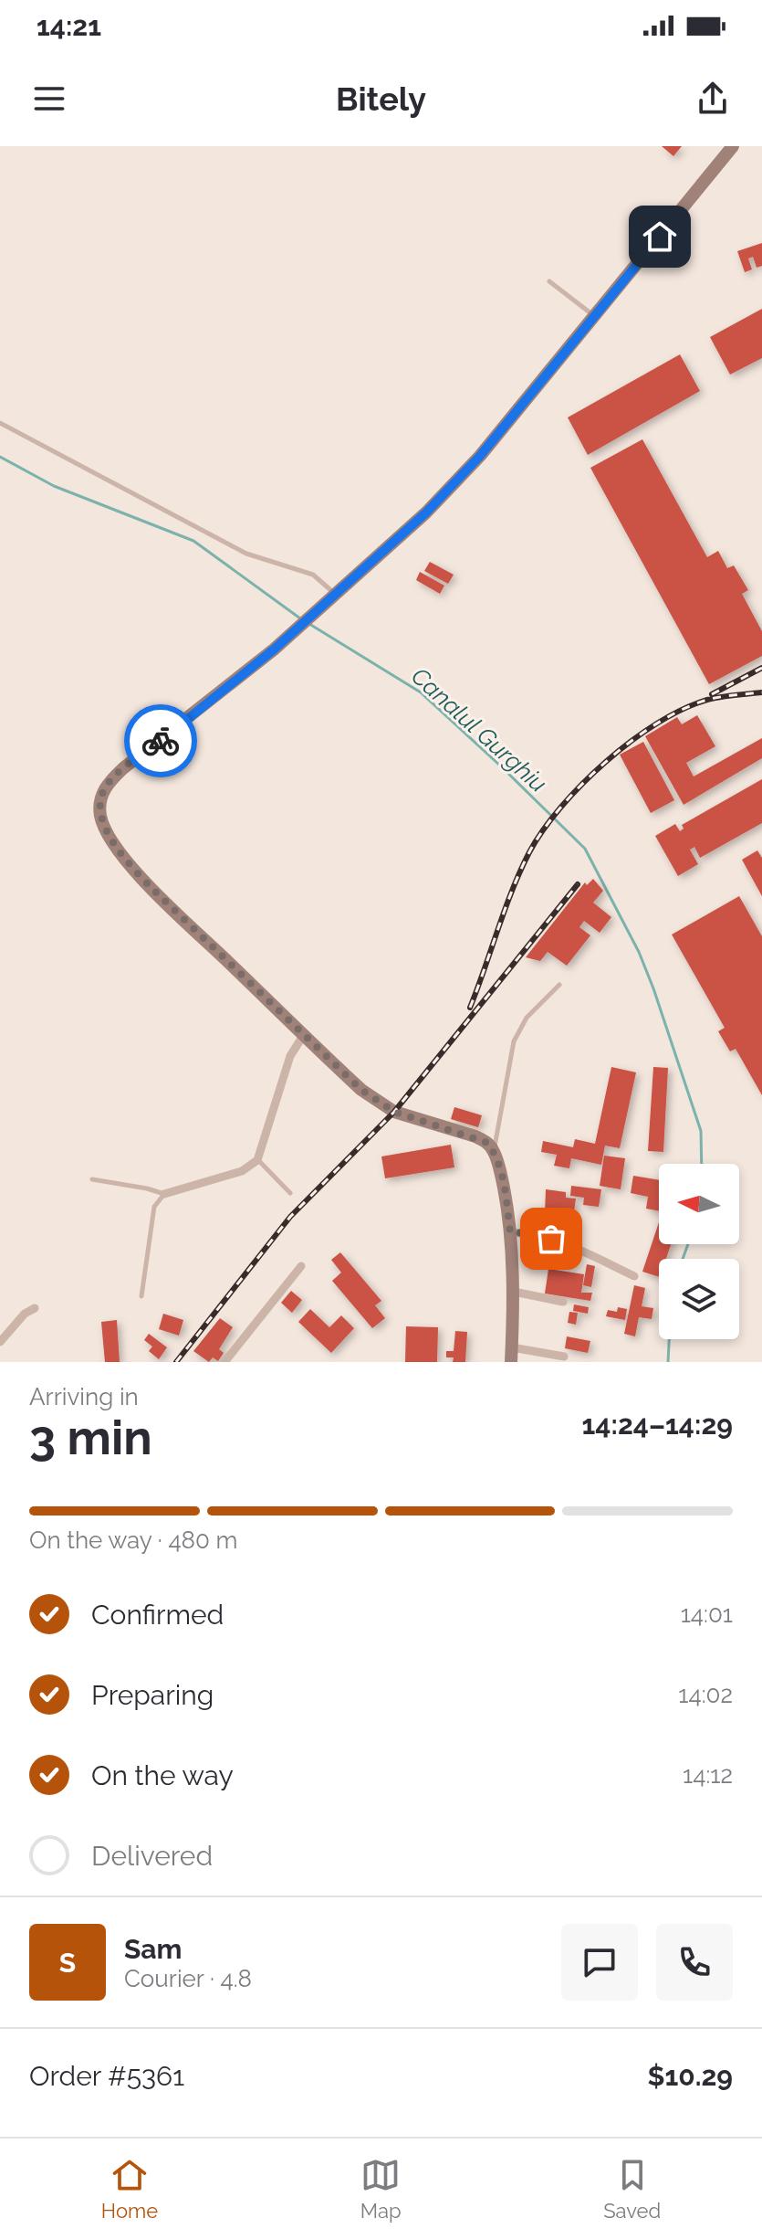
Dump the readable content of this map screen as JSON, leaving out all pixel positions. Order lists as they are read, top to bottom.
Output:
{
  "water": ["Canalul Gurghiu"],
  "north": "left",
  "page": {
    "status": "14:21",
    "header": "Bitely",
    "heading": ["3 min", "Arriving in", "14:24–14:29"],
    "panel": [
      "Sam",
      "Courier · 4.8",
      "Order #5361",
      "$10.29"
    ],
    "bar": "On the way · 480 m",
    "list": [
      ["Confirmed", "14:01"],
      ["Preparing", "14:02"],
      ["On the way", "14:12"],
      "Delivered"
    ],
    "round": "S",
    "tabs": ["Home", "Map", "Saved"]
  }
}
